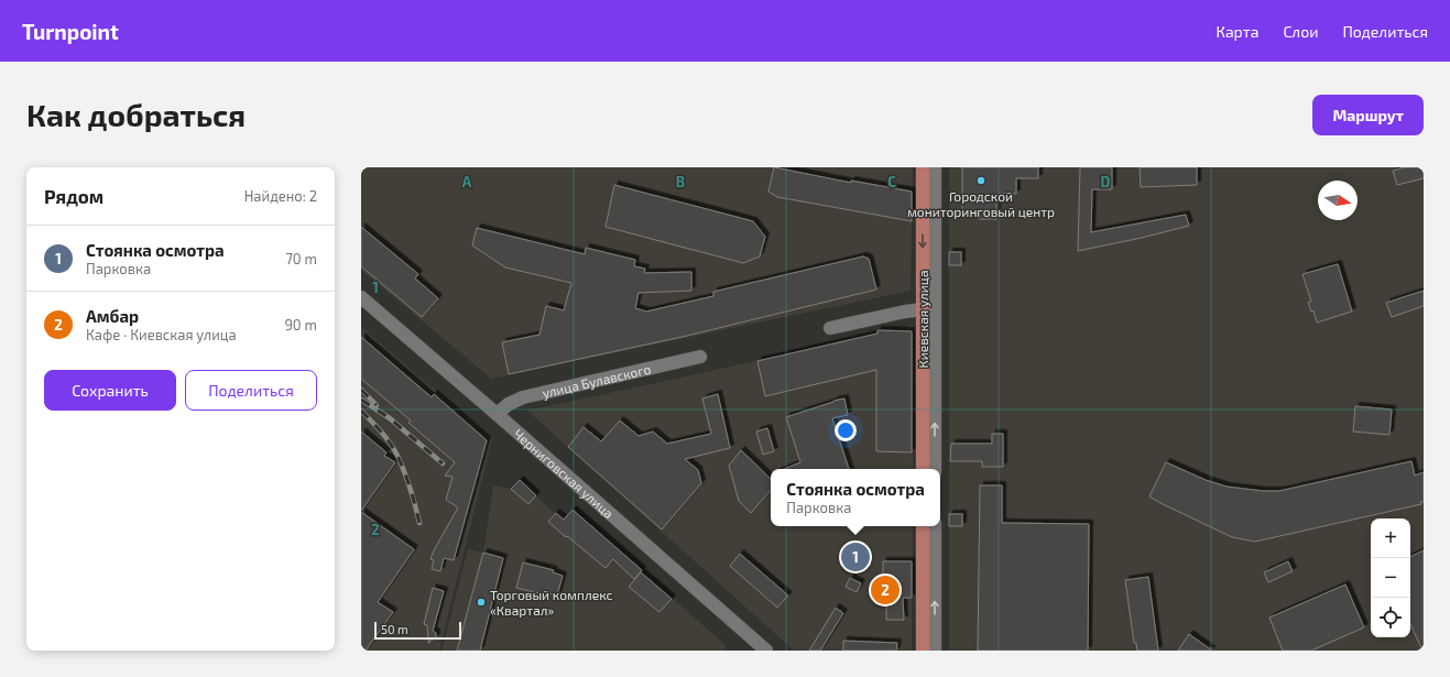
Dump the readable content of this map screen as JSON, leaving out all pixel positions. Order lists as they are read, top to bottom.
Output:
{
  "streets": {
    "main road": ["Киевская улица"],
    "street": ["улица Булавского", "Черниговская улица"]
  },
  "crossings": [
    ["улица Булавского", "Черниговская улица"]
  ],
  "places": ["Городской мониторинговый центр", "Торговый комплекс «Квартал»"],
  "scale_bar": "50 m",
  "north": "right",
  "page": {
    "header": "Turnpoint",
    "nav": ["Карта", "Слои", "Поделиться"],
    "buttons": [
      "Маршрут",
      ["Сохранить", "Поделиться"]
    ],
    "title": "Как добраться",
    "heading": ["Рядом", "Найдено: 2"],
    "list": [
      {
        "mark": "1",
        "name": "Стоянка осмотра",
        "note": "Парковка",
        "value": "70 m"
      },
      {
        "mark": "2",
        "name": "Амбар",
        "note": "Кафе · Киевская улица",
        "value": "90 m"
      }
    ],
    "popup": ["Стоянка осмотра", "Парковка"],
    "map_buttons": ["+", "−"],
    "pins": ["1", "2"],
    "scale": "50 m"
  },
  "grid": {
    "columns": [
      "A",
      "B",
      "C",
      "D"
    ],
    "rows": ["1", "2"]
  }
}
